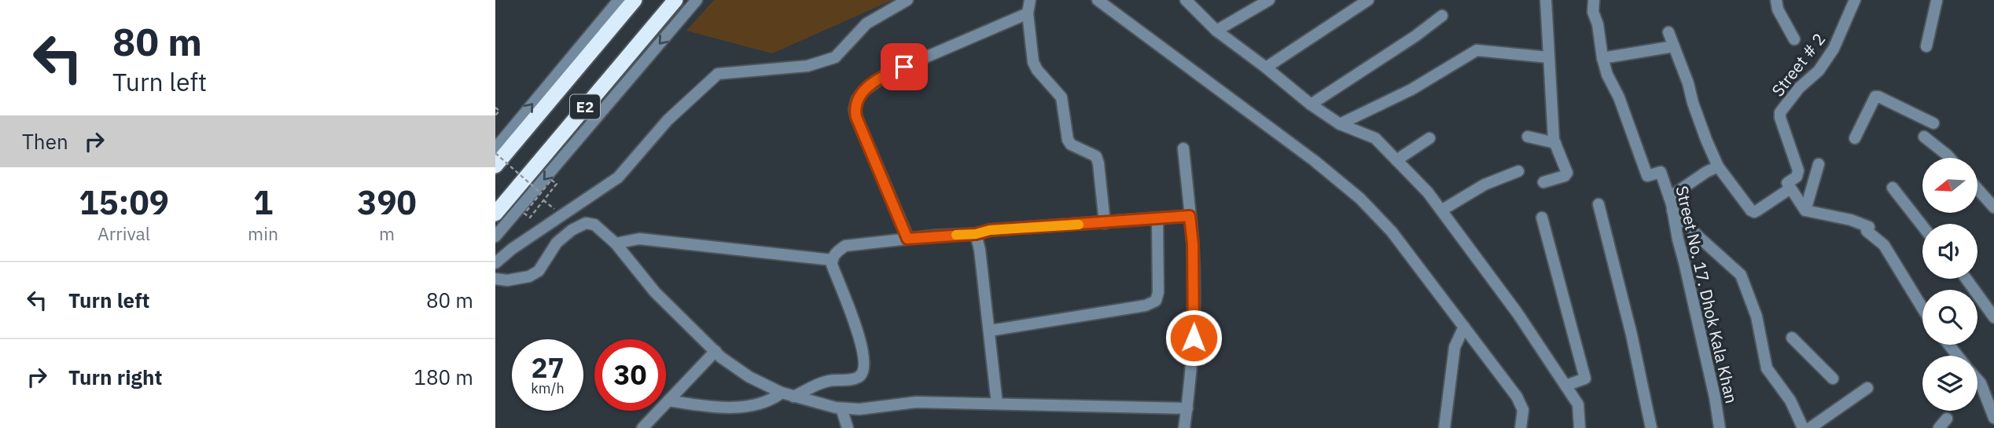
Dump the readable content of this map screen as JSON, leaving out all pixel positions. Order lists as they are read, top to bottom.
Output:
{
  "streets": {
    "highway": ["E2"],
    "street": ["Street # 2", "Street No. 17. Dhok Kala Khan"]
  },
  "north": "left",
  "page": {
    "turn": ["80 m", "Turn left"],
    "then": "Then",
    "eta": [
      "15:09",
      "Arrival",
      "1",
      "min",
      "390",
      "m"
    ],
    "list": [
      {
        "name": "Turn left",
        "value": "80 m"
      },
      {
        "name": "Turn right",
        "value": "180 m"
      }
    ],
    "speed": "27 km/h",
    "limit": "30"
  }
}
